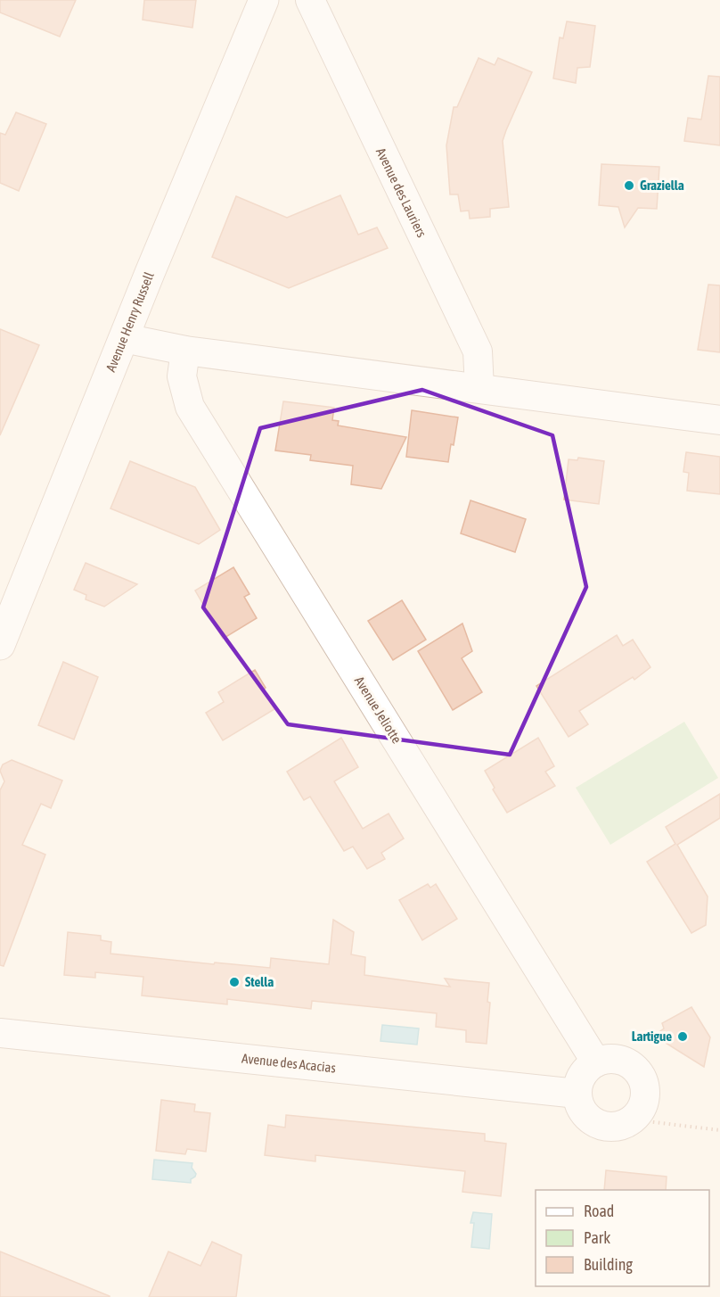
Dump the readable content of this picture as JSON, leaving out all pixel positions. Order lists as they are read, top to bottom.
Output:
{
  "streets": {
    "street": [
      "Avenue des Lauriers",
      "Avenue Henry Russell",
      "Avenue Jeliotte",
      "Avenue des Acacias"
    ]
  },
  "crossings": [
    ["Avenue Jeliotte", "Avenue des Acacias"]
  ],
  "places": ["Graziella", "Stella", "Lartigue"],
  "legend": ["Road", "Park", "Building"]
}
